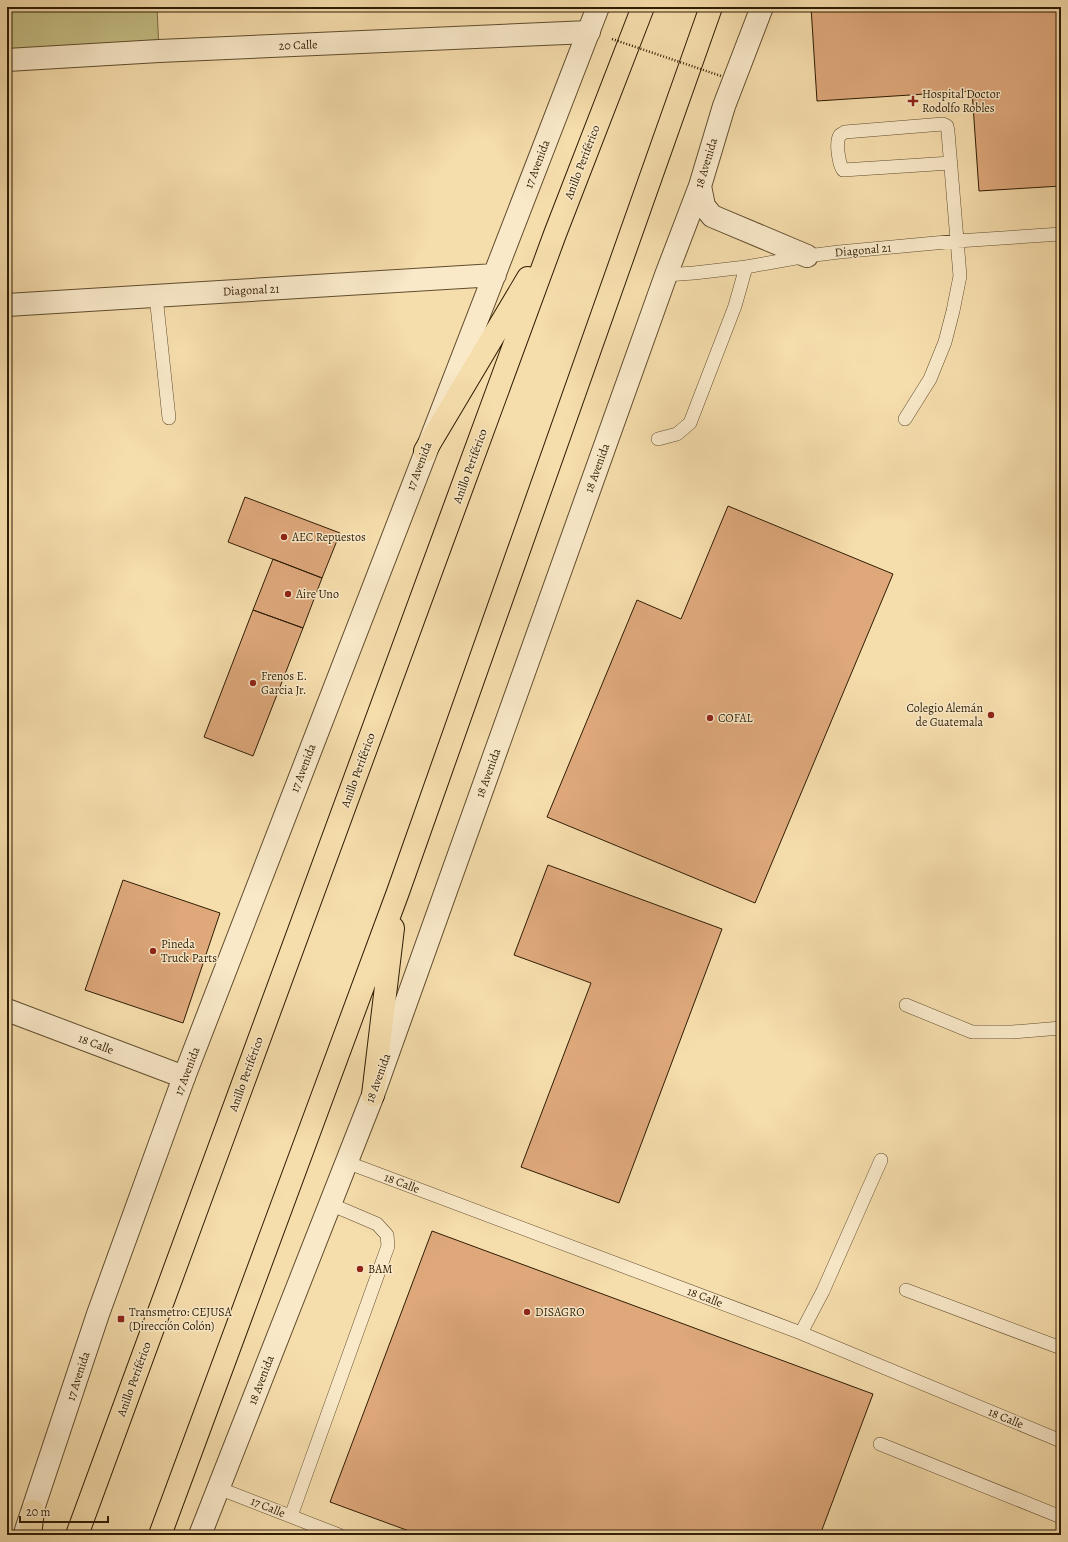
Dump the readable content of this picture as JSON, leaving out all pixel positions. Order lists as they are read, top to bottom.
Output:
{
  "streets": {
    "highway": ["Anillo Periférico"],
    "street": [
      "20 Calle",
      "18 Avenida",
      "17 Avenida",
      "Diagonal 21",
      "18 Calle"
    ],
    "lane": ["17 Calle"]
  },
  "crossings": [
    ["20 Calle", "17 Avenida"],
    ["18 Avenida", "Diagonal 21"],
    ["18 Avenida", "18 Calle"],
    ["18 Avenida", "17 Calle"],
    ["17 Avenida", "Diagonal 21"],
    ["17 Avenida", "18 Calle"]
  ],
  "places": {
    "health": ["Hospital Doctor Rodolfo Robles"],
    "other": [
      "AEC Repuestos",
      "Aire Uno",
      "Frenos E. Garcia Jr.",
      "Colegio Alemán de Guatemala",
      "COFAL",
      "Pineda Truck Parts",
      "BAM",
      "DISAGRO"
    ],
    "transit": ["Transmetro: CEJUSA (Dirección Colón)"]
  },
  "scale_bar": "20 m"
}
